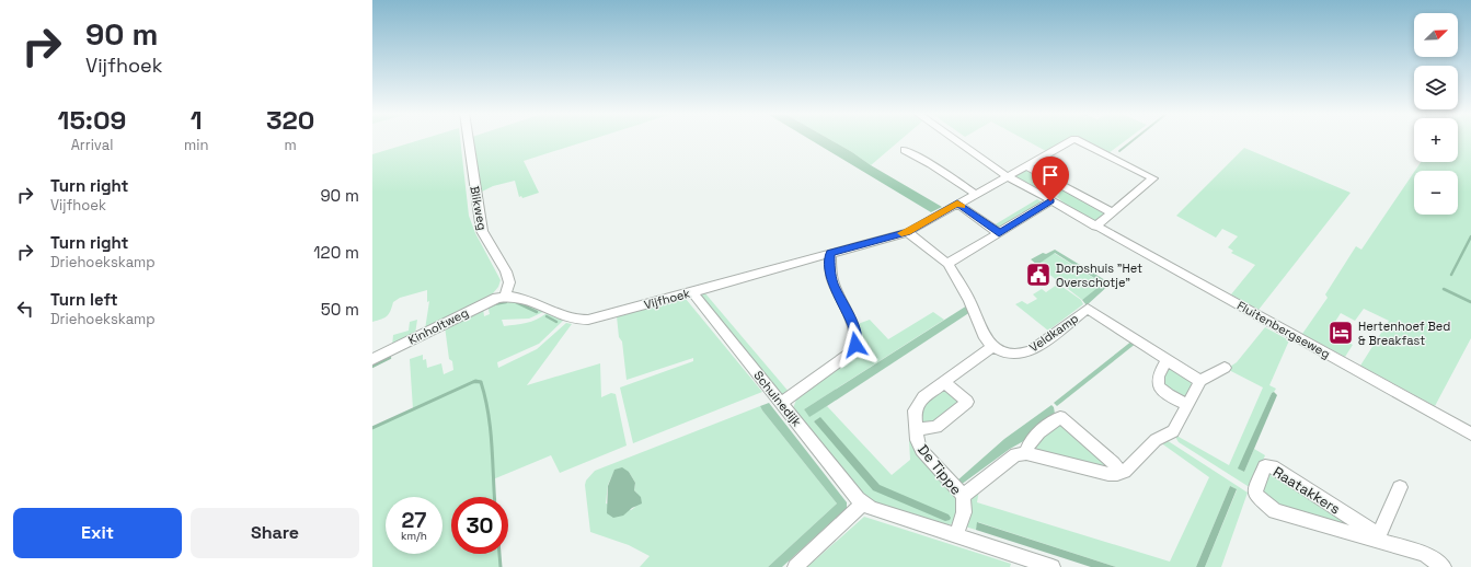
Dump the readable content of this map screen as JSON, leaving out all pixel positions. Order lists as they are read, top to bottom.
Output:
{
  "streets": {
    "street": [
      "Blikweg",
      "Vijfhoek",
      "Kinholtweg",
      "Fluitenbergseweg",
      "Veldkamp",
      "Schuinedijk",
      "De Tippe",
      "Raatakkers"
    ]
  },
  "crossings": [
    ["Blikweg", "Vijfhoek"],
    ["Blikweg", "Kinholtweg"],
    ["Vijfhoek", "Kinholtweg"],
    ["Vijfhoek", "Fluitenbergseweg"],
    ["Vijfhoek", "Schuinedijk"],
    ["Veldkamp", "De Tippe"],
    ["Schuinedijk", "De Tippe"]
  ],
  "places": {
    "public building": ["Dorpshuis \"Het Overschotje\""],
    "hotel": ["Hertenhoef Bed & Breakfast"]
  },
  "north": "top right",
  "page": {
    "turn": ["90 m", "Vijfhoek"],
    "map_buttons": ["+", "−"],
    "eta": [
      "15:09",
      "Arrival",
      "1",
      "min",
      "320",
      "m"
    ],
    "list": [
      {
        "name": "Turn right",
        "note": "Vijfhoek",
        "value": "90 m"
      },
      {
        "name": "Turn right",
        "note": "Driehoekskamp",
        "value": "120 m"
      },
      {
        "name": "Turn left",
        "note": "Driehoekskamp",
        "value": "50 m"
      }
    ],
    "speed": "27 km/h",
    "limit": "30",
    "buttons": ["Exit", "Share"]
  }
}
